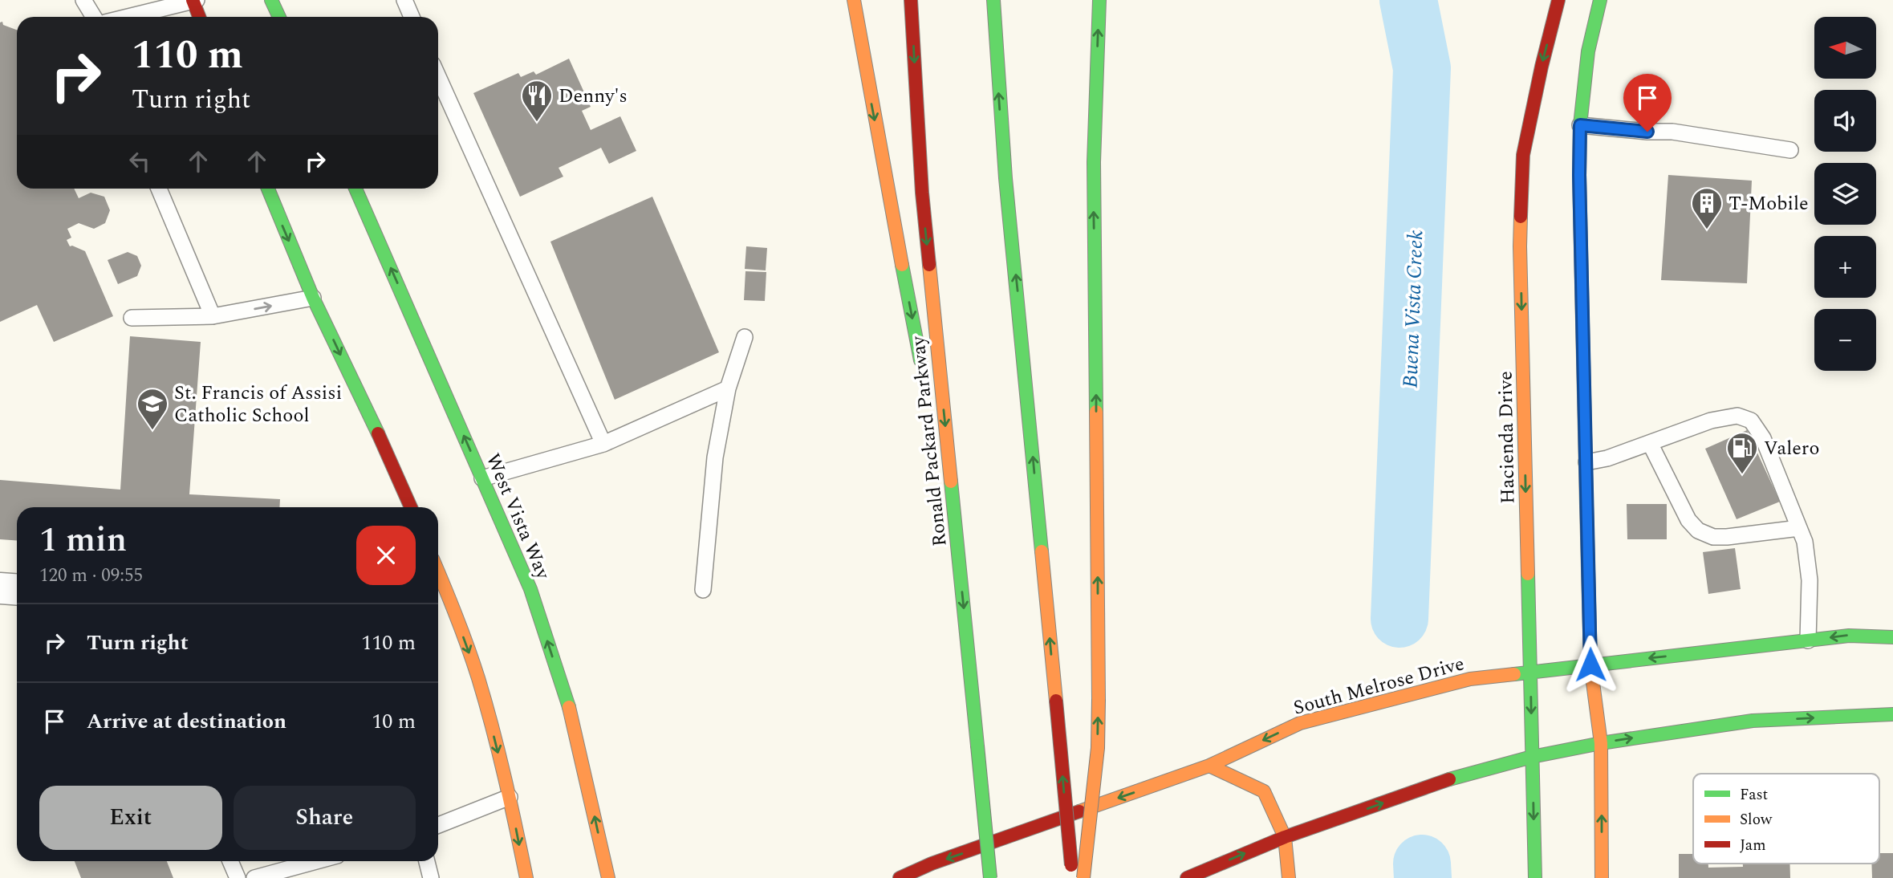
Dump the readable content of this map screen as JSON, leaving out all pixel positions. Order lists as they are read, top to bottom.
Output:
{
  "streets": {
    "main road": [
      "Hacienda Drive",
      "Ronald Packard Parkway",
      "West Vista Way",
      "South Melrose Drive"
    ]
  },
  "crossings": [
    ["Hacienda Drive", "South Melrose Drive"]
  ],
  "water": ["Buena Vista Creek"],
  "places": {
    "restaurant": ["Denny's"],
    "building": ["T-Mobile"],
    "school or university": ["St. Francis of Assisi Catholic School"],
    "fuel station": ["Valero"]
  },
  "legend": ["Fast", "Slow", "Jam"],
  "north": "left",
  "page": {
    "map_buttons": ["+", "−"],
    "turn": ["110 m", "Turn right"],
    "heading": ["1 min", "120 m · 09:55"],
    "list": [
      {
        "name": "Turn right",
        "value": "110 m"
      },
      {
        "name": "Arrive at destination",
        "value": "10 m"
      }
    ],
    "buttons": ["Exit", "Share"]
  }
}
